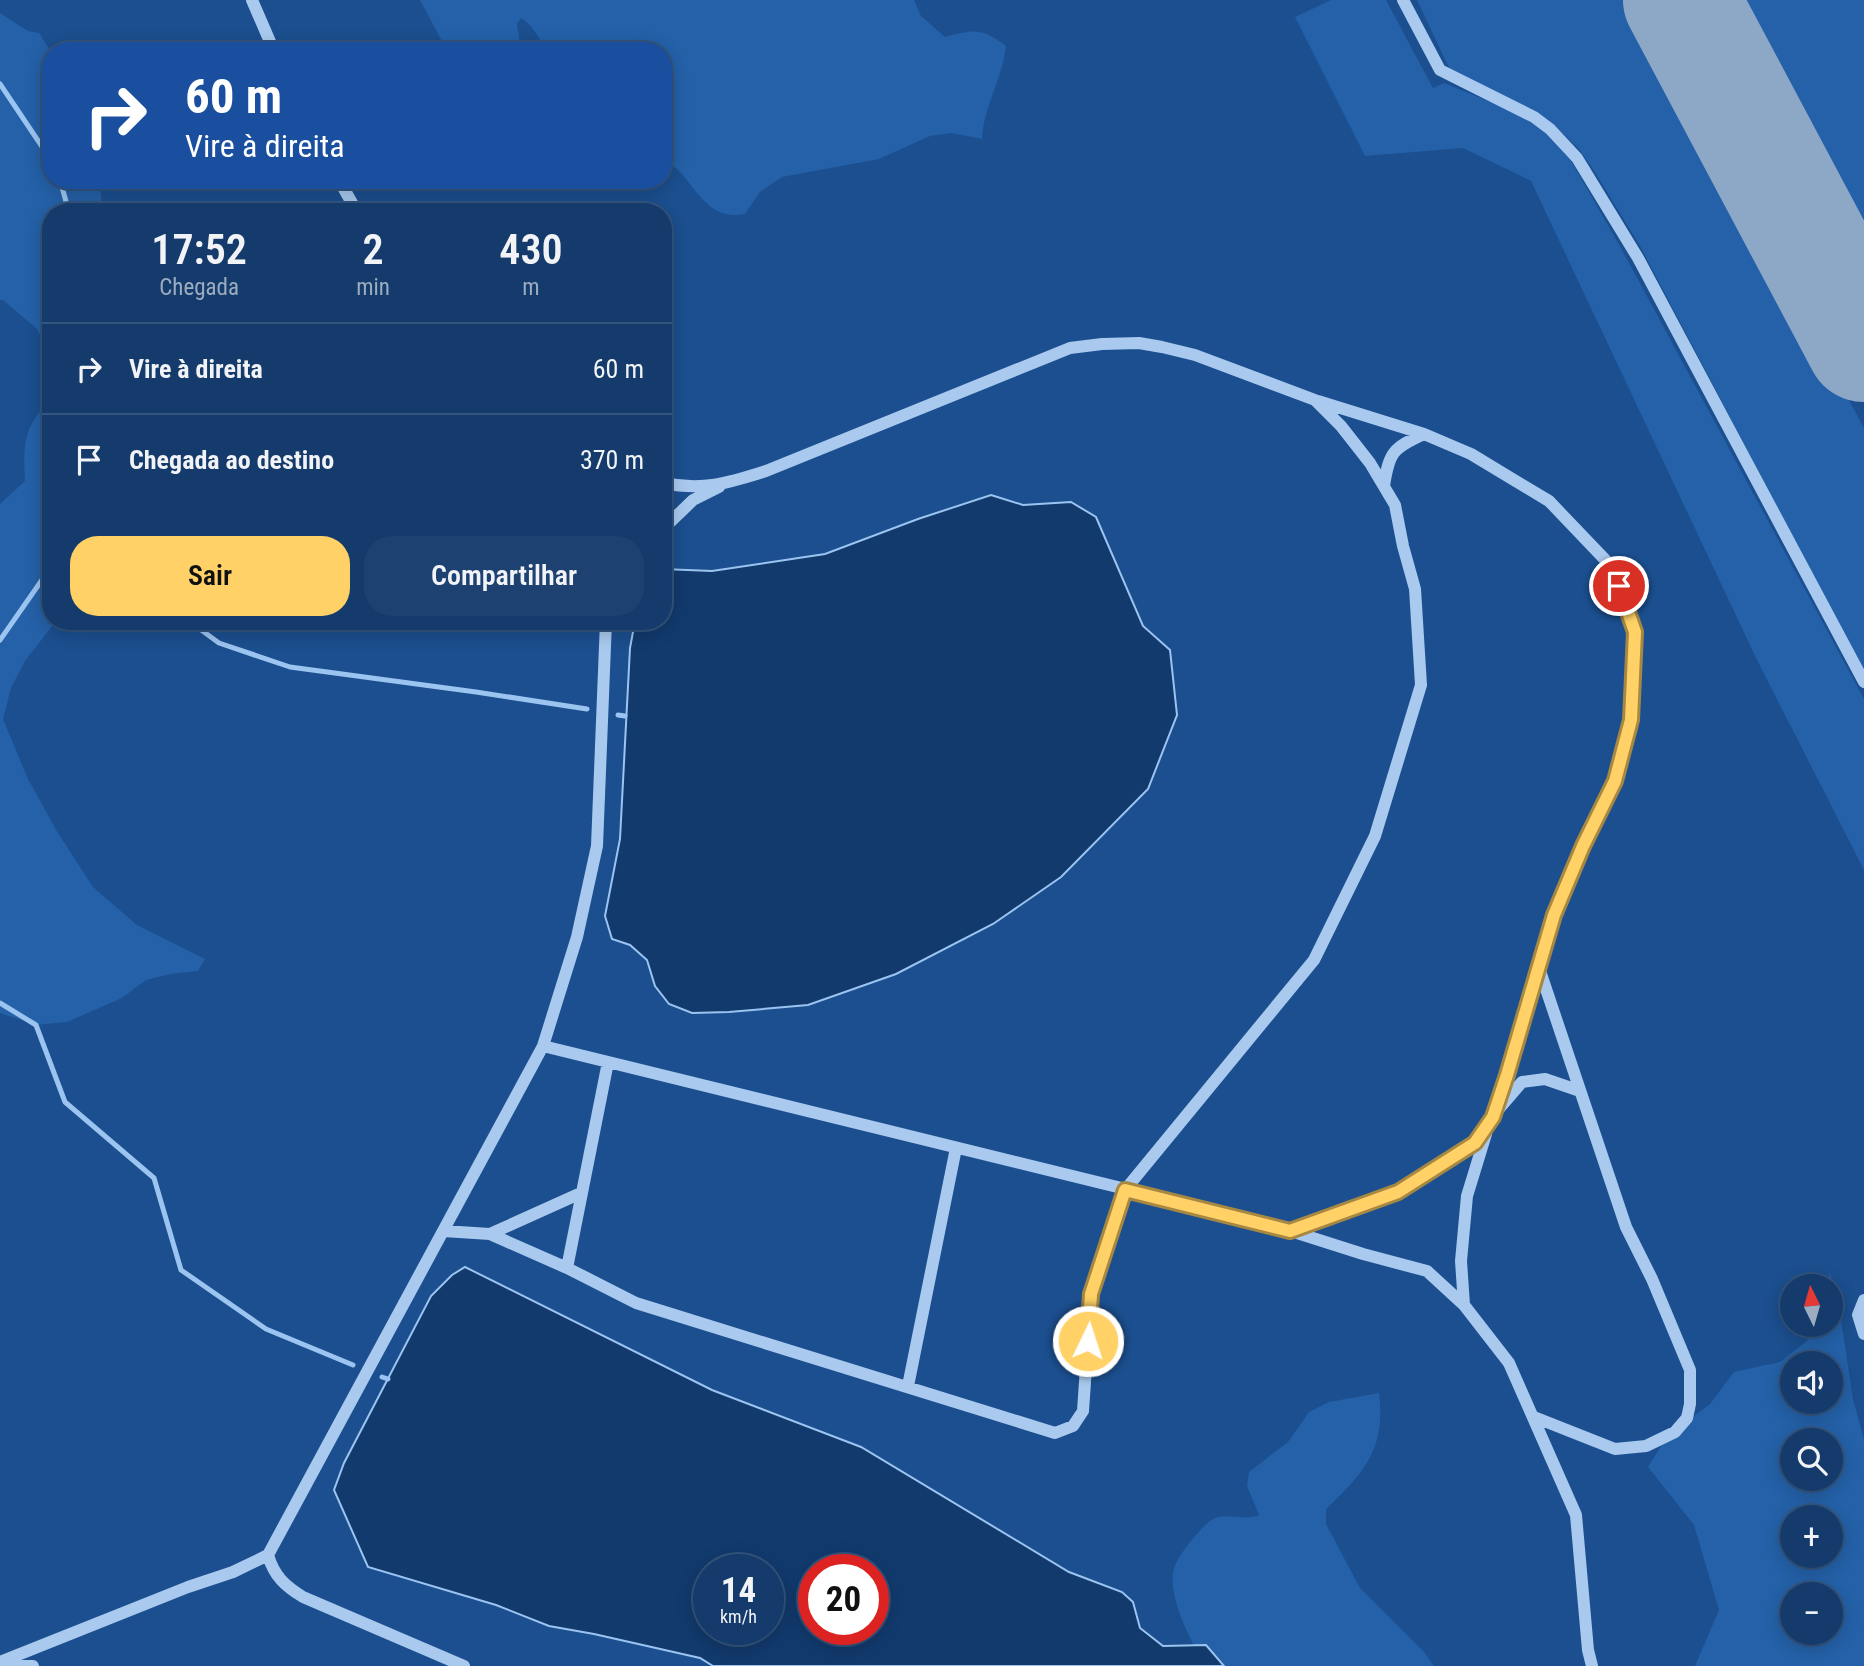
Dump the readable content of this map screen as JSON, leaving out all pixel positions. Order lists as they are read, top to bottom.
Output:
{
  "north": "top",
  "page": {
    "turn": ["60 m", "Vire à direita"],
    "eta": [
      "17:52",
      "Chegada",
      "2",
      "min",
      "430",
      "m"
    ],
    "list": [
      {
        "name": "Vire à direita",
        "value": "60 m"
      },
      {
        "name": "Chegada ao destino",
        "value": "370 m"
      }
    ],
    "buttons": ["Sair", "Compartilhar"],
    "map_buttons": ["+", "−"],
    "speed": "14 km/h",
    "limit": "20"
  }
}
